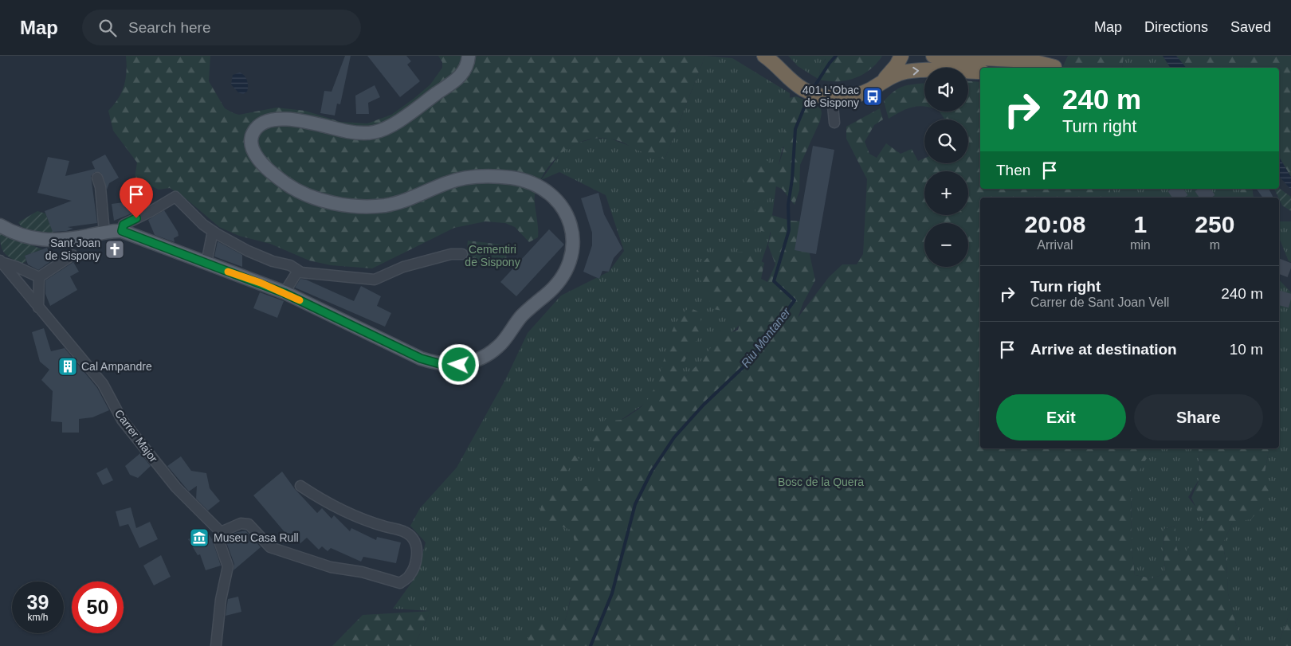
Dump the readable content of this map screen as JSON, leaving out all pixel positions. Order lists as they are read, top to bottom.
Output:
{
  "streets": {
    "street": ["Carrer Major"]
  },
  "water": ["Riu Montaner"],
  "parks": ["Cementiri de Sispony", "Bosc de la Quera"],
  "places": {
    "bus stop": ["401 L'Obac de Sispony"],
    "church": ["Sant Joan de Sispony"],
    "building": ["Cal Ampandre"],
    "museum": ["Museu Casa Rull"]
  },
  "page": {
    "header": "Map",
    "search": "Search here",
    "nav": ["Map", "Directions", "Saved"],
    "map_buttons": ["+", "−"],
    "turn": ["240 m", "Turn right"],
    "then": "Then",
    "eta": [
      "20:08",
      "Arrival",
      "1",
      "min",
      "250",
      "m"
    ],
    "list": [
      {
        "name": "Turn right",
        "note": "Carrer de Sant Joan Vell",
        "value": "240 m"
      },
      {
        "name": "Arrive at destination",
        "value": "10 m"
      }
    ],
    "buttons": ["Exit", "Share"],
    "speed": "39 km/h",
    "limit": "50"
  }
}
